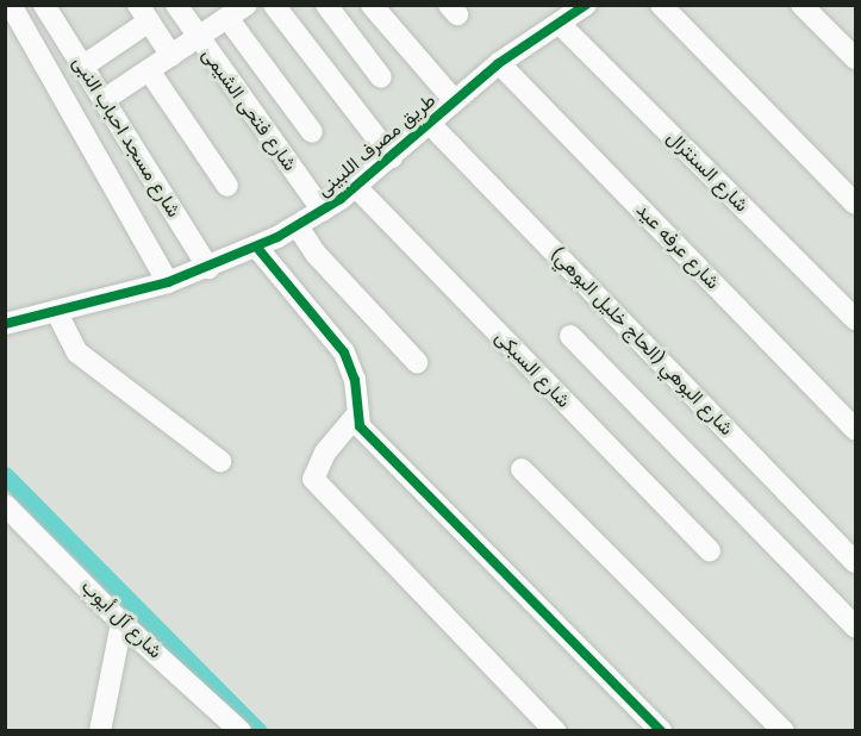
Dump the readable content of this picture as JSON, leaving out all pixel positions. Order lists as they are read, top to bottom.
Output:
{
  "streets": {
    "street": [
      "شارع فتحى الشيمى",
      "شارع مسجد احباب النبى",
      "طريق مصرف اللبينى",
      "شارع السنترال",
      "شارع عرفه عيد",
      "شارع البوهي (الحاج خليل البوهي)",
      "شارع السبكى",
      "شارع آل أيوب"
    ]
  },
  "crossings": [
    ["شارع فتحى الشيمى", "طريق مصرف اللبينى"],
    ["شارع مسجد احباب النبى", "طريق مصرف اللبينى"],
    ["طريق مصرف اللبينى", "شارع السنترال"],
    ["طريق مصرف اللبينى", "شارع عرفه عيد"],
    ["طريق مصرف اللبينى", "شارع البوهي (الحاج خليل البوهي)"],
    ["طريق مصرف اللبينى", "شارع السبكى"]
  ]
}
